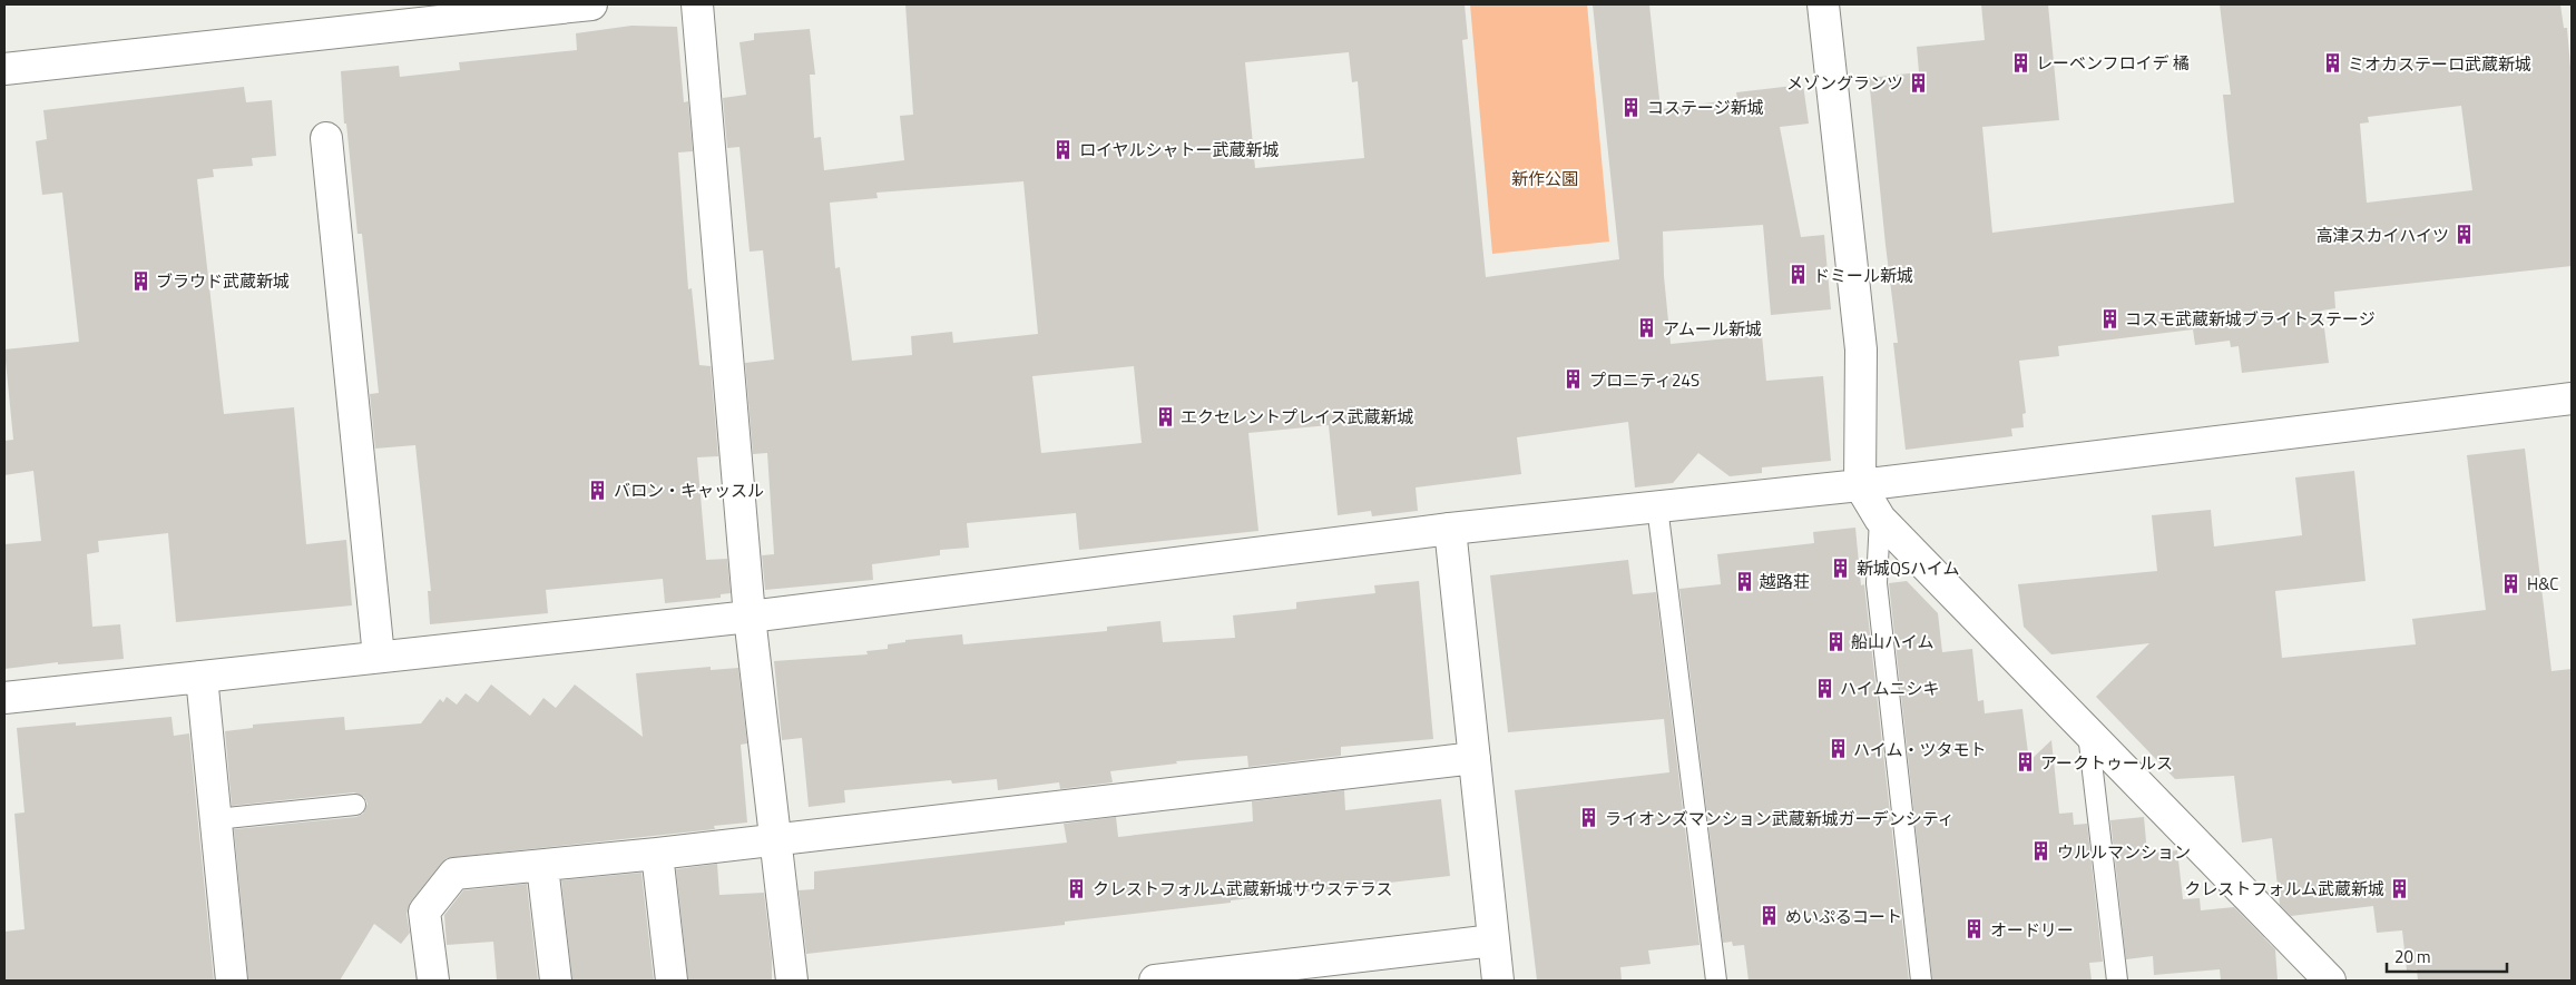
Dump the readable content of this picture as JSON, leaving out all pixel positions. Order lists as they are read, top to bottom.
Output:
{
  "parks": ["新作公園"],
  "places": {
    "building": [
      "レーベンフロイデ 橘",
      "ミオカステーロ武蔵新城",
      "メゾングランツ",
      "コステージ新城",
      "ロイヤルシャトー武蔵新城",
      "高津スカイハイツ",
      "ドミール新城",
      "ブラウド武蔵新城",
      "コスモ武蔵新城ブライトステージ",
      "アムール新城",
      "プロニティ24S",
      "エクセレントプレイス武蔵新城",
      "バロン・キャッスル",
      "新城QSハイム",
      "越路荘",
      "H&C",
      "船山ハイム",
      "ハイムニシキ",
      "ハイム・ツタモト",
      "アークトゥールス",
      "ライオンズマンション武蔵新城ガーデンシティ",
      "ウルルマンション",
      "クレストフォルム武蔵新城サウステラス",
      "クレストフォルム武蔵新城",
      "めいぷるコート",
      "オードリー"
    ]
  },
  "scale_bar": "20 m"
}
